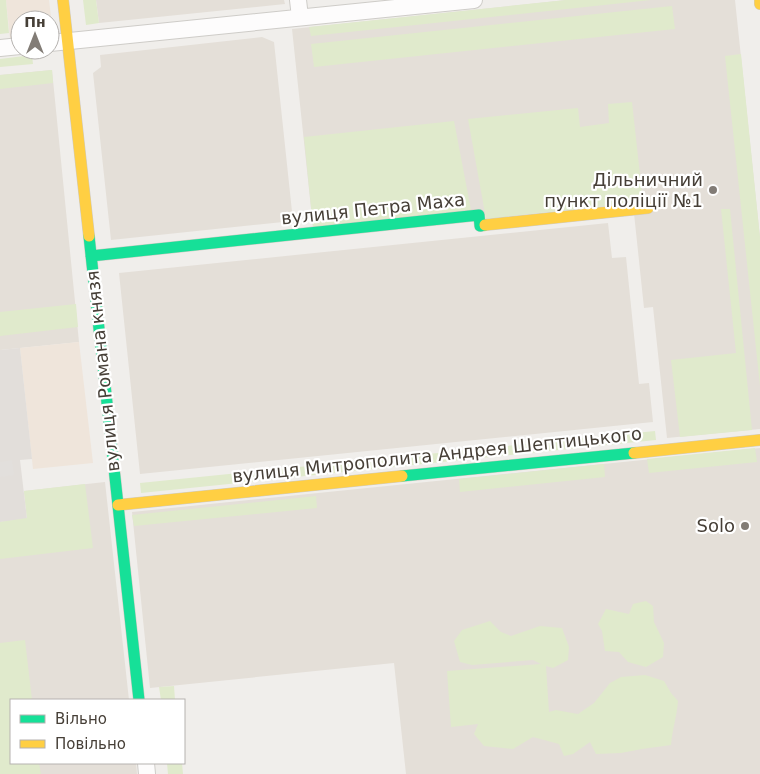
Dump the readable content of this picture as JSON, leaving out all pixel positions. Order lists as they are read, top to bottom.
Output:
{
  "streets": {
    "street": ["вулиця Петра Маха", "вулиця Романа князя", "вулиця Митрополита Андрея Шептицького"]
  },
  "crossings": [
    ["вулиця Петра Маха", "вулиця Романа князя"],
    ["вулиця Романа князя", "вулиця Митрополита Андрея Шептицького"]
  ],
  "places": ["Дільничний пункт поліції №1", "Solo"],
  "legend": ["Вільно", "Повільно"],
  "north": "top"
}
